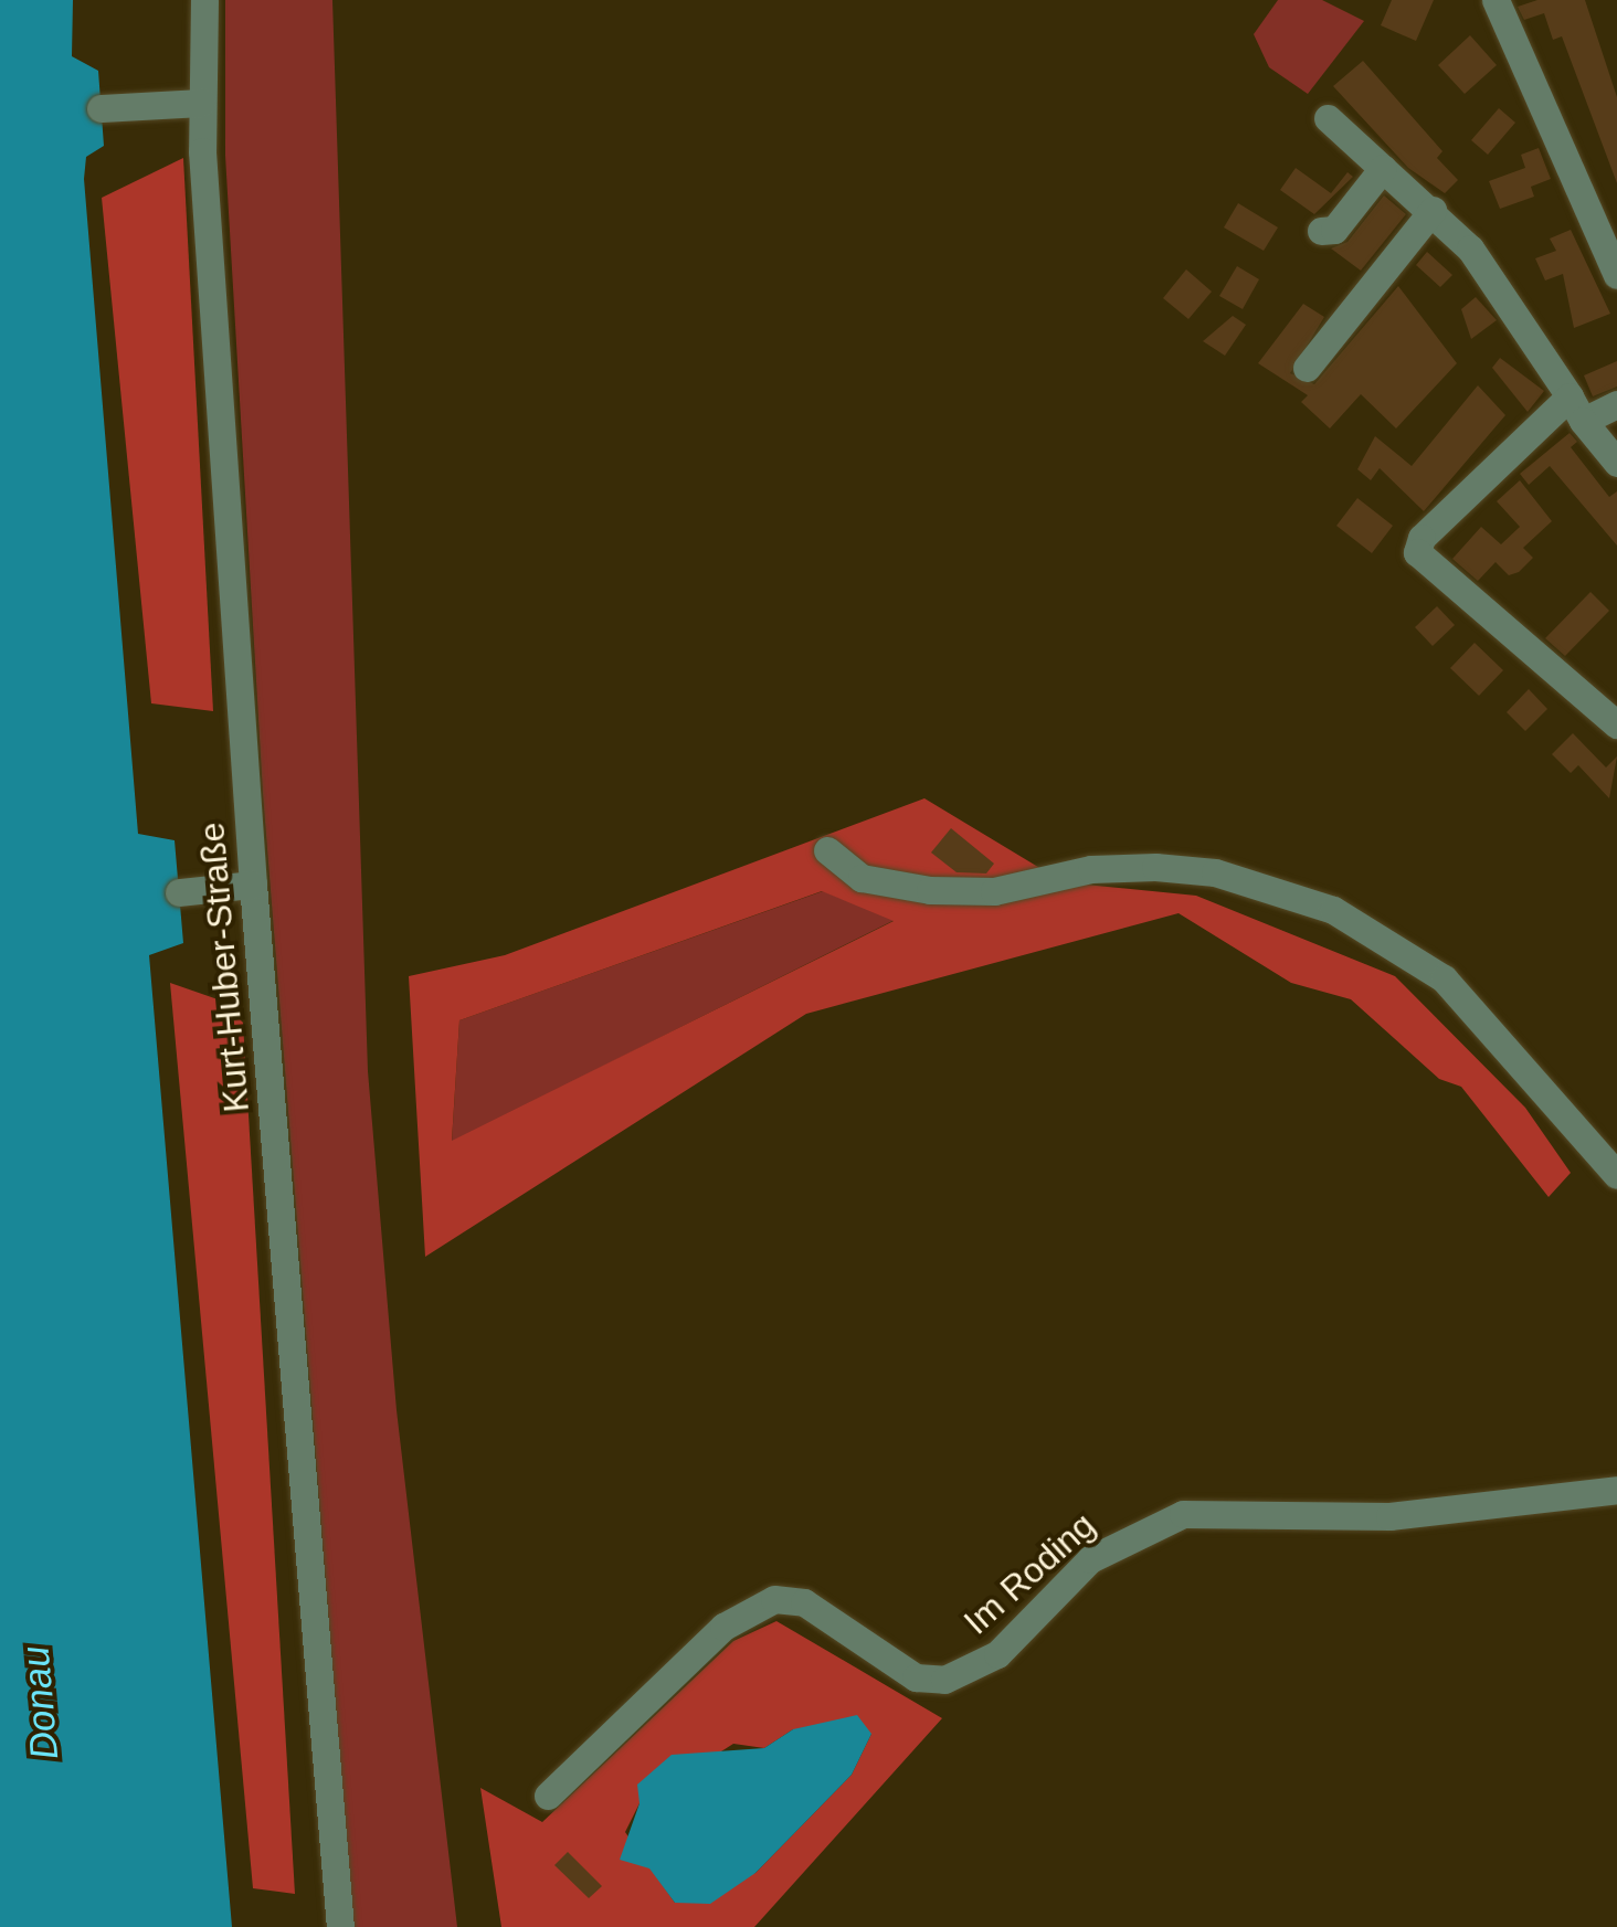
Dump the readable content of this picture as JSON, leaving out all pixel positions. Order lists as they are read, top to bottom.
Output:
{
  "streets": {
    "street": ["Kurt-Huber-Straße", "Im Roding"]
  },
  "water": ["Donau"]
}
